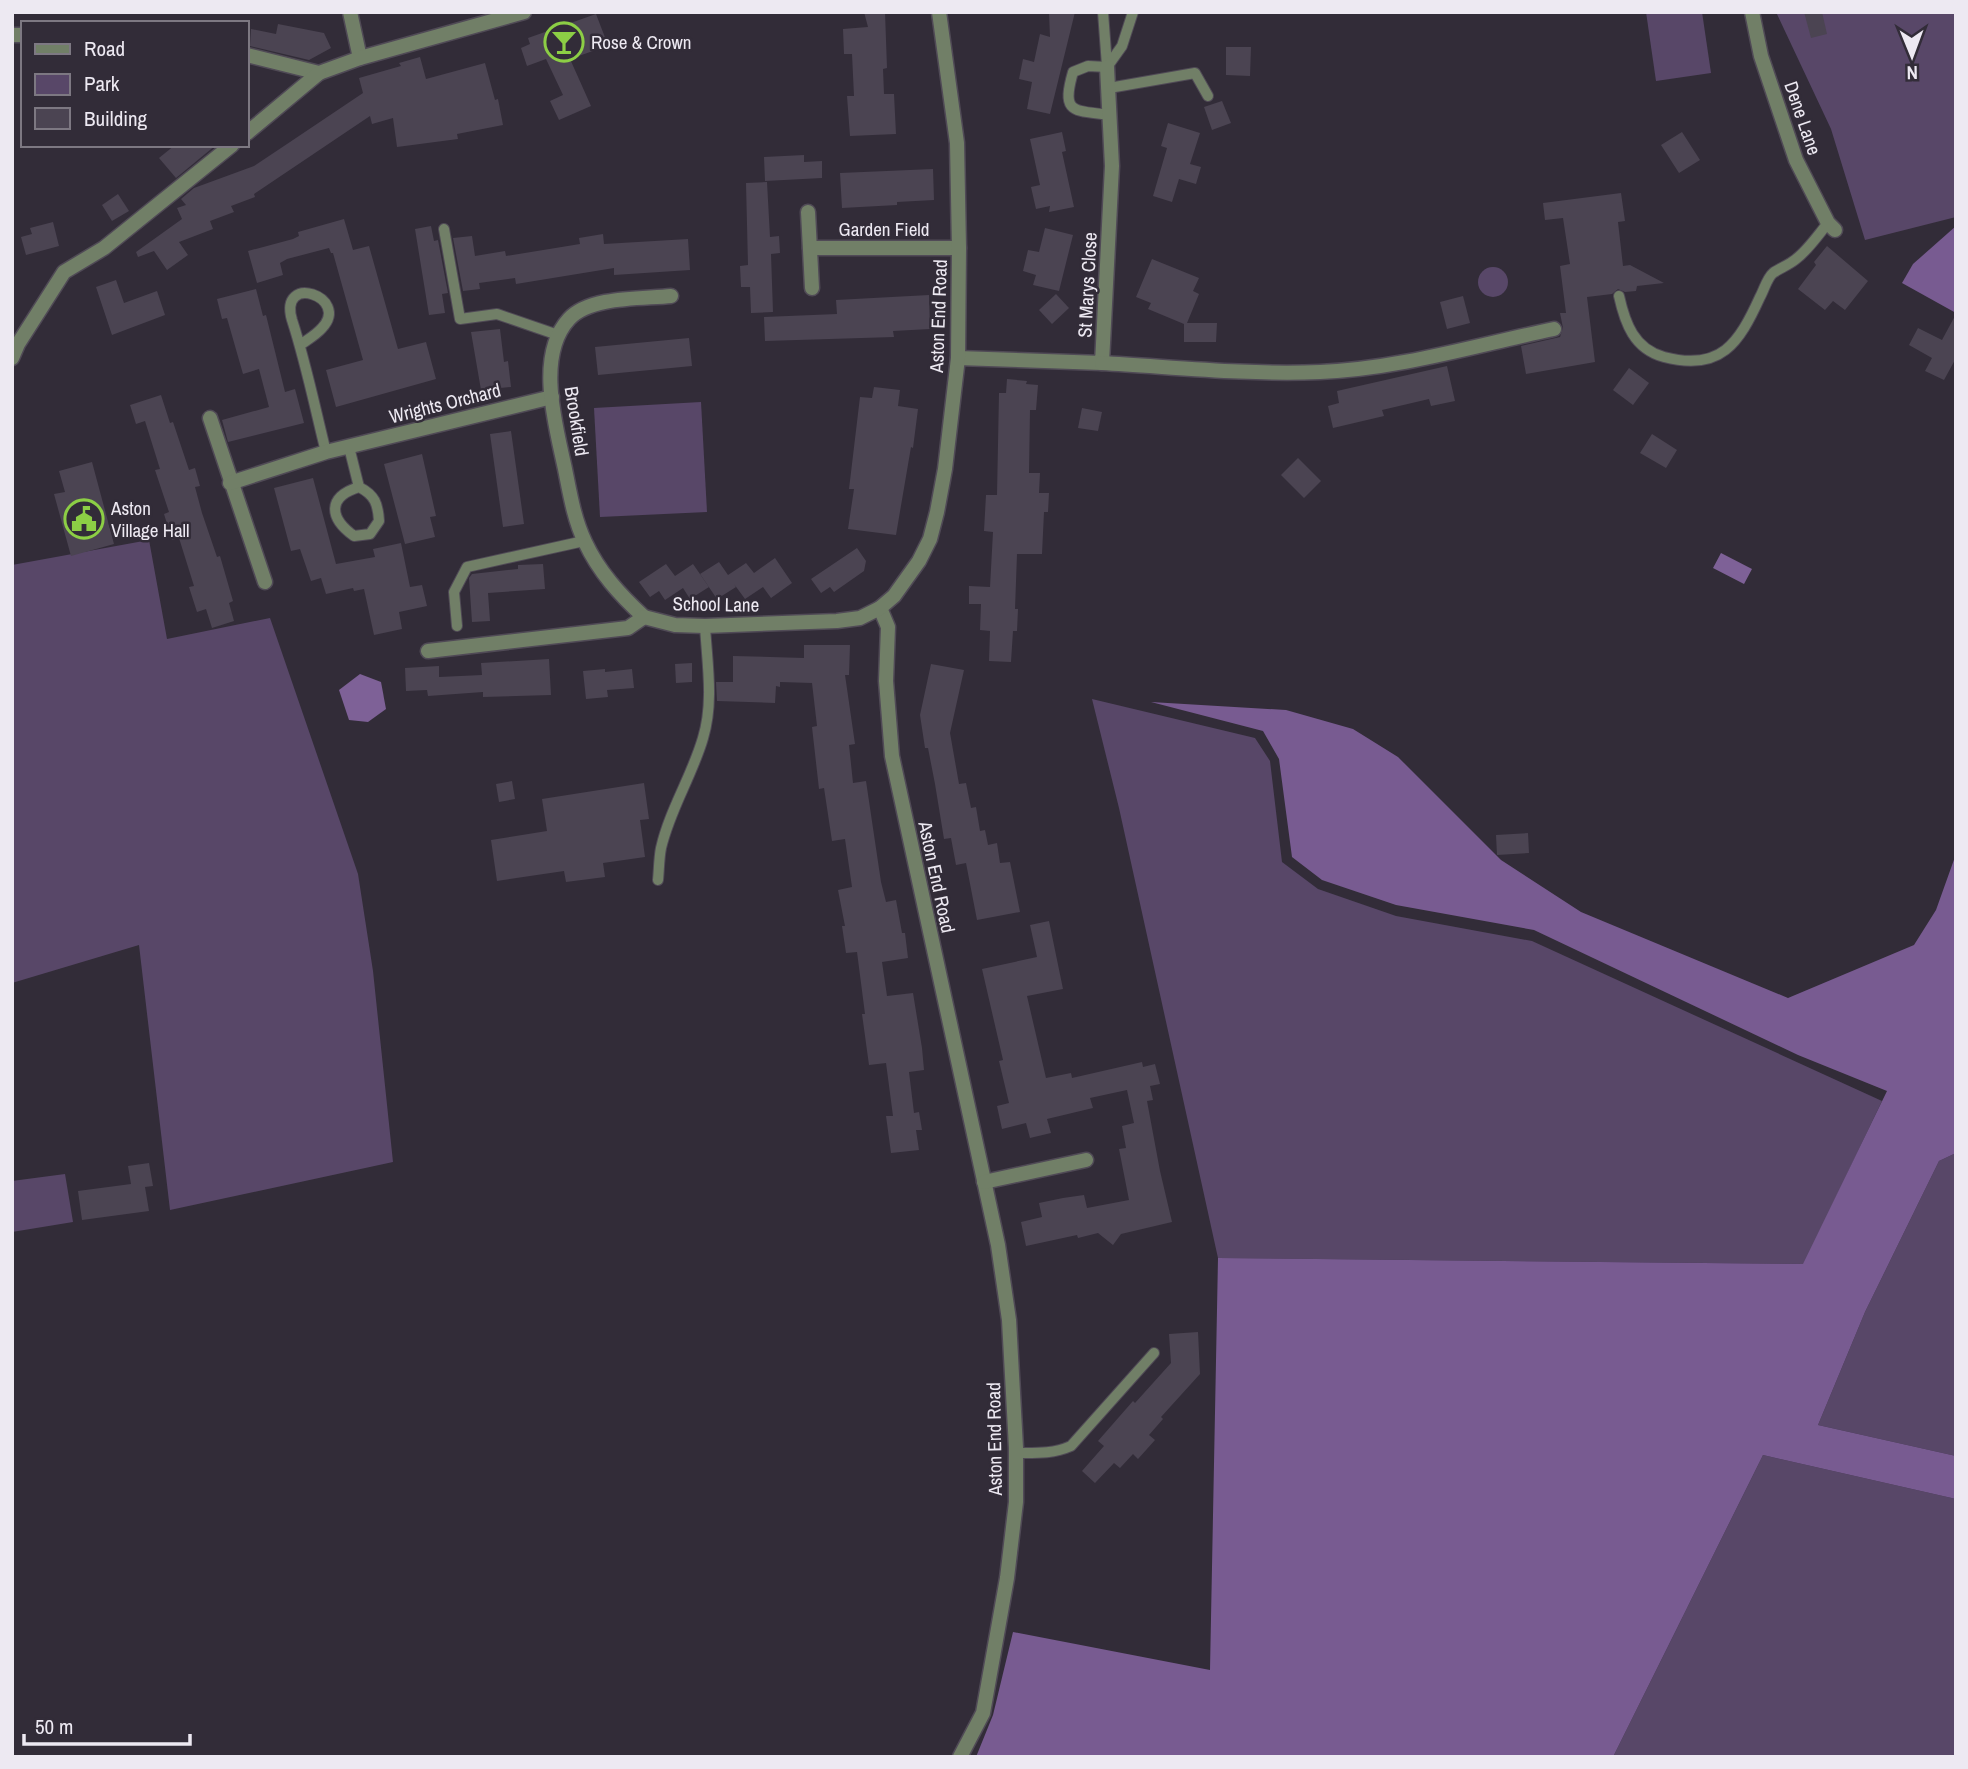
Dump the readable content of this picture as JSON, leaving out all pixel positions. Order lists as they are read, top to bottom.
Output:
{
  "streets": {
    "street": [
      "Dene Lane",
      "Garden Field",
      "St Marys Close",
      "Aston End Road",
      "Wrights Orchard",
      "Brookfield",
      "School Lane"
    ]
  },
  "crossings": [
    ["Garden Field", "Aston End Road"],
    ["St Marys Close", "Aston End Road"],
    ["Aston End Road", "School Lane"],
    ["Wrights Orchard", "Brookfield"],
    ["Brookfield", "School Lane"]
  ],
  "places": {
    "bar": ["Rose & Crown"],
    "public building": ["Aston Village Hall"]
  },
  "legend": ["Road", "Park", "Building"],
  "scale_bar": "50 m",
  "north": "bottom"
}
